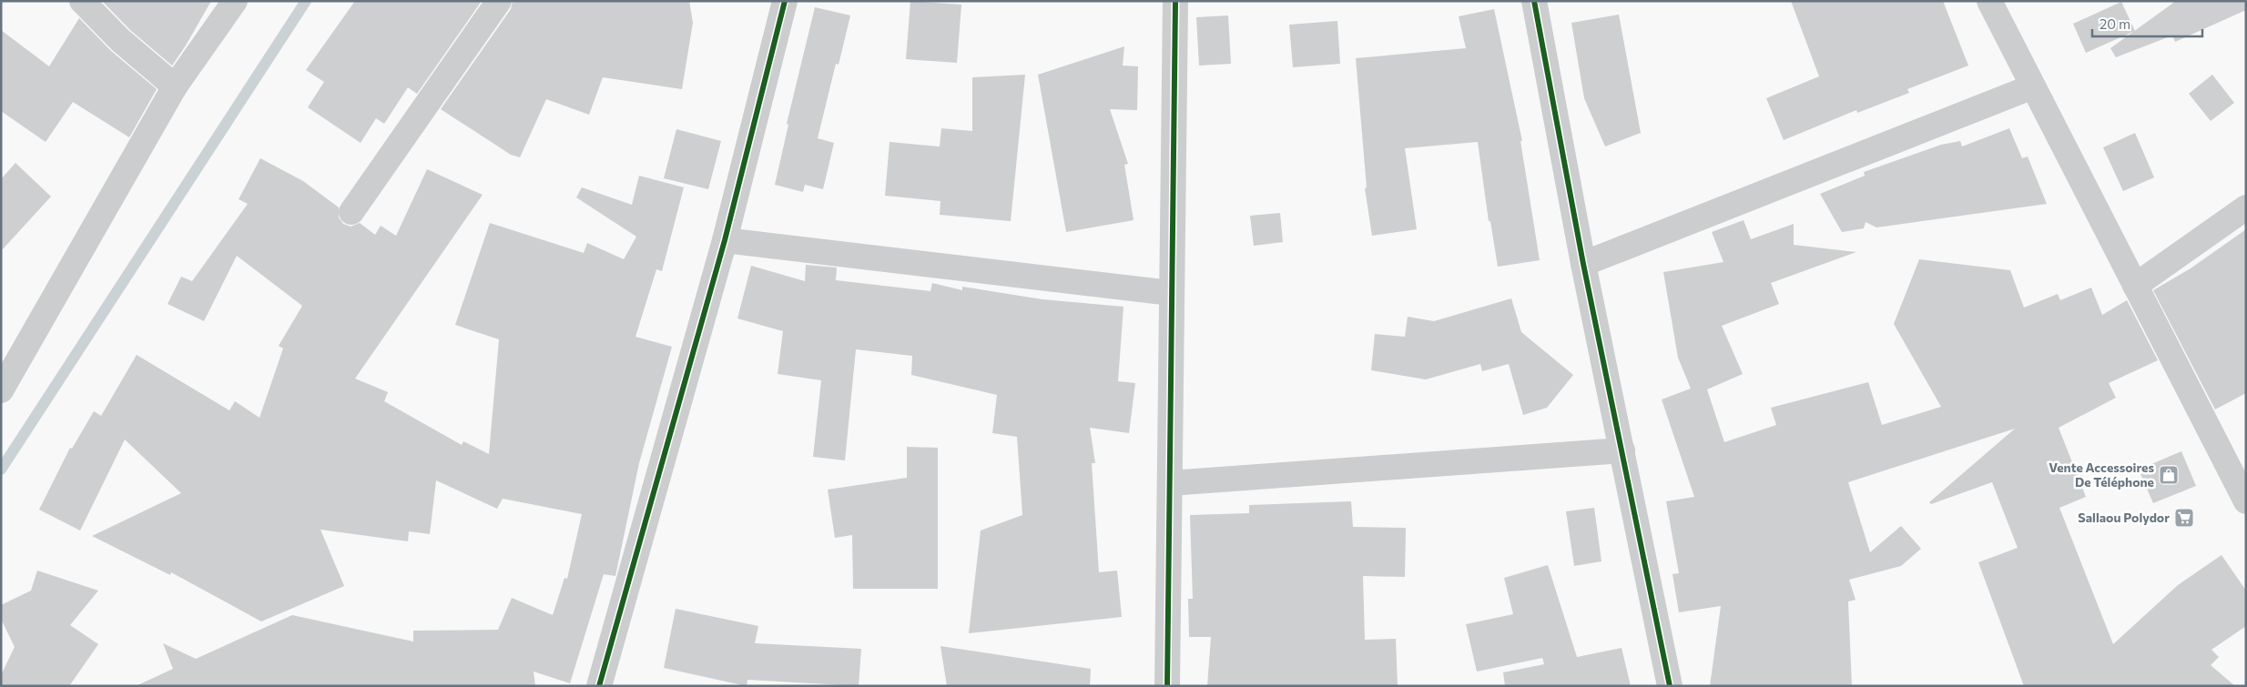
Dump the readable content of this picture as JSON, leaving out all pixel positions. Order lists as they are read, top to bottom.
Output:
{
  "places": {
    "shop": ["Vente Accessoires De Téléphone"],
    "supermarket": ["Sallaou Polydor"]
  },
  "scale_bar": "20 m"
}
